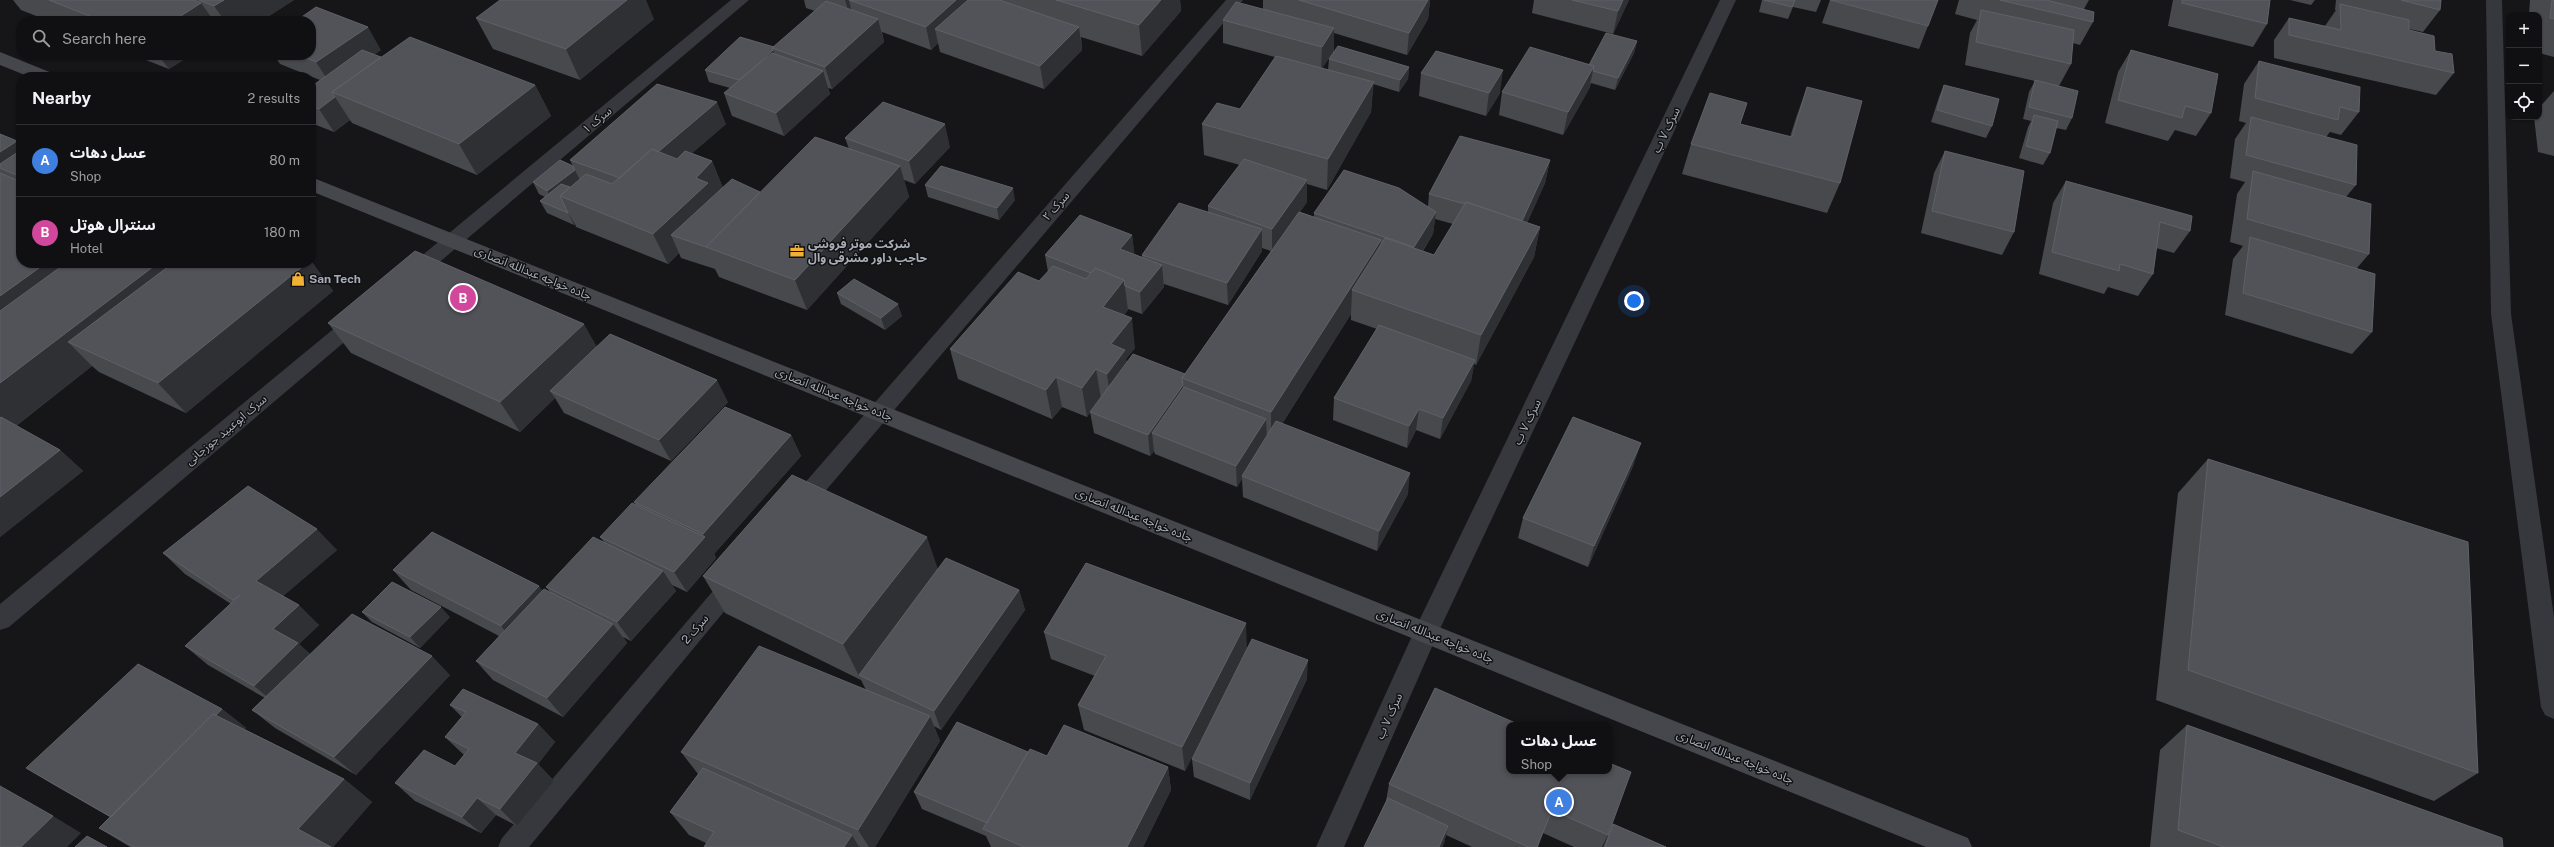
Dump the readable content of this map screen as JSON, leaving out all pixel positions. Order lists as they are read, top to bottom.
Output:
{
  "streets": {
    "main road": ["جاده خواجه عبدالله انصاری"],
    "street": [
      "سرک ۱",
      "سرک ۷ ب",
      "سرک ۲",
      "سرک ابوعبید جوزجانی",
      "سرک 2"
    ]
  },
  "crossings": [
    ["سرک ۱", "جاده خواجه عبدالله انصاری"],
    ["سرک ۱", "سرک ابوعبید جوزجانی"],
    ["سرک ۷ ب", "جاده خواجه عبدالله انصاری"],
    ["سرک ۲", "جاده خواجه عبدالله انصاری"],
    ["جاده خواجه عبدالله انصاری", "سرک ابوعبید جوزجانی"]
  ],
  "places": {
    "office": ["شرکت موتر فروشی حاجب داور مشرقی وال"],
    "shop": ["San Tech"]
  },
  "page": {
    "map_buttons": ["+", "−"],
    "search": "Search here",
    "heading": ["Nearby", "2 results"],
    "list": [
      {
        "mark": "A",
        "name": "عسل دهات",
        "note": "Shop",
        "value": "80 m"
      },
      {
        "mark": "B",
        "name": "سنترال هوتل",
        "note": "Hotel",
        "value": "180 m"
      }
    ],
    "pins": ["B", "A"],
    "popup": ["عسل دهات", "Shop"]
  }
}
